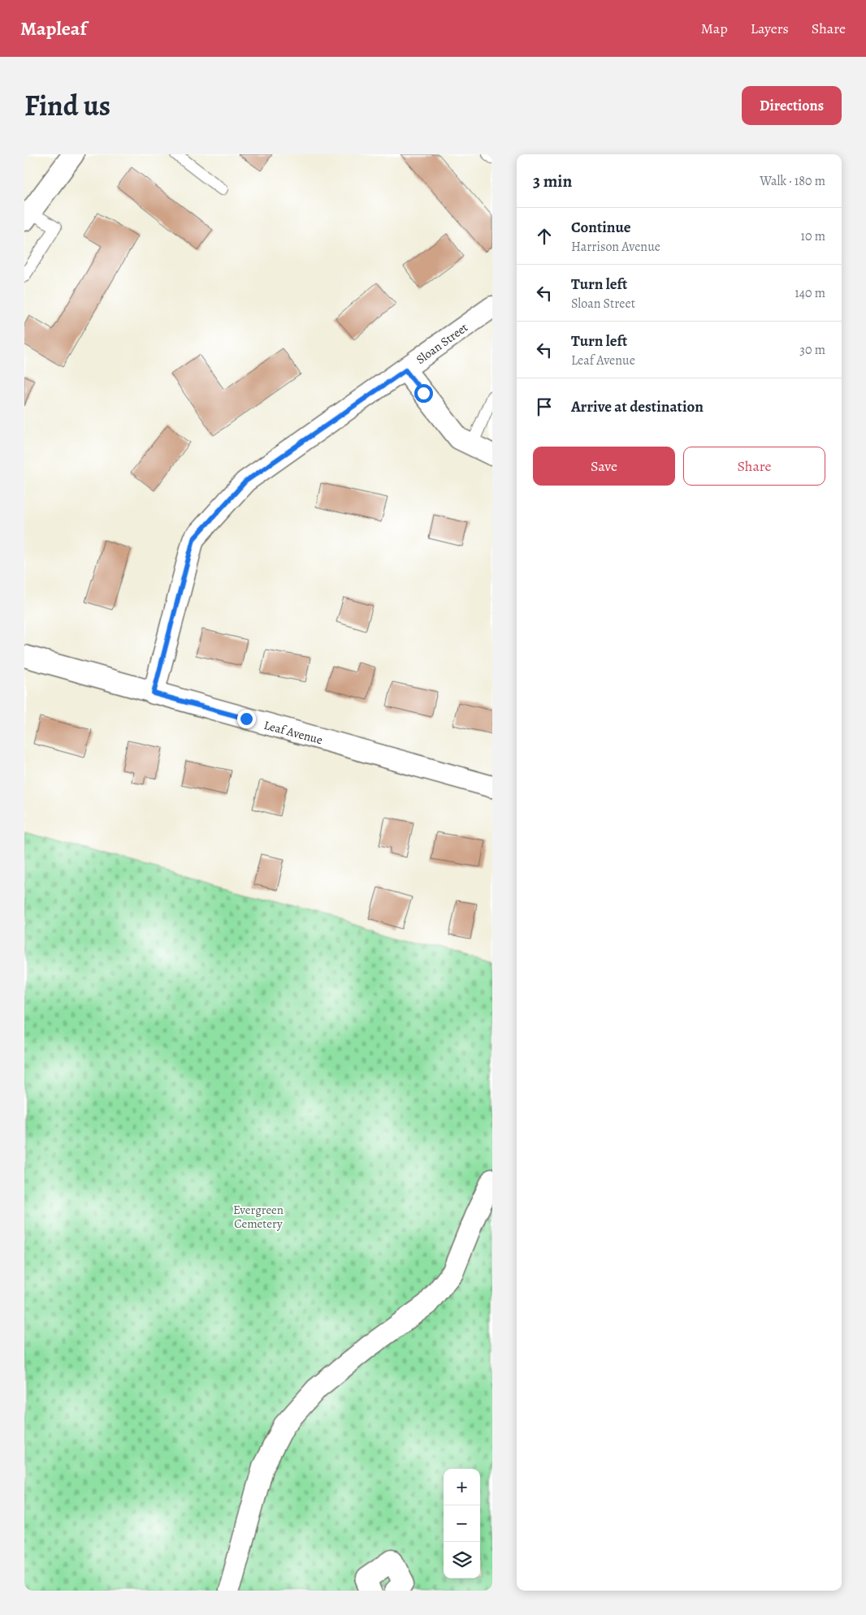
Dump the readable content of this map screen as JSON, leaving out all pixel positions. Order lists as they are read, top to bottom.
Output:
{
  "streets": {
    "street": ["Sloan Street", "Leaf Avenue"]
  },
  "crossings": [
    ["Sloan Street", "Leaf Avenue"]
  ],
  "parks": ["Evergreen Cemetery"],
  "page": {
    "header": "Mapleaf",
    "nav": ["Map", "Layers", "Share"],
    "title": "Find us",
    "buttons": [
      "Directions",
      ["Save", "Share"]
    ],
    "heading": ["3 min", "Walk · 180 m"],
    "list": [
      ["Continue", "Harrison Avenue", "10 m"],
      ["Turn left", "Sloan Street", "140 m"],
      ["Turn left", "Leaf Avenue", "30 m"],
      "Arrive at destination"
    ],
    "map_buttons": ["+", "−"]
  }
}
